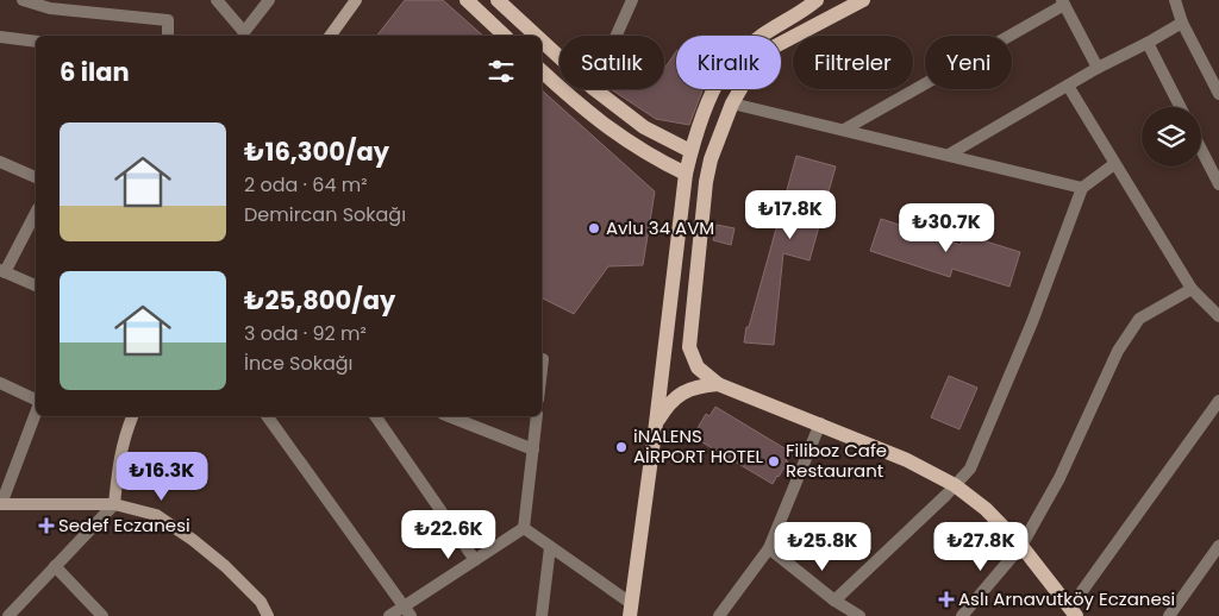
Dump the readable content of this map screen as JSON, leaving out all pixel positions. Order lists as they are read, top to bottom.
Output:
{
  "places": {
    "other": ["Avlu 34 AVM", "iNALENS AİRPORT HOTEL", "Filiboz Cafe Restaurant"],
    "health": ["Sedef Eczanesi", "Aslı Arnavutköy Eczanesi"]
  },
  "page": {
    "chip": [
      "Satılık",
      "Kiralık",
      "Filtreler",
      "Yeni"
    ],
    "heading": "6 ilan",
    "list": [
      {
        "name": "₺16,300/ay",
        "note": "2 oda · 64 m² · Demircan Sokağı"
      },
      {
        "name": "₺25,800/ay",
        "note": "3 oda · 92 m² · İnce Sokağı"
      }
    ],
    "price": [
      "₺17.8K",
      "₺30.7K",
      "₺16.3K",
      "₺22.6K",
      "₺25.8K",
      "₺27.8K"
    ]
  }
}
